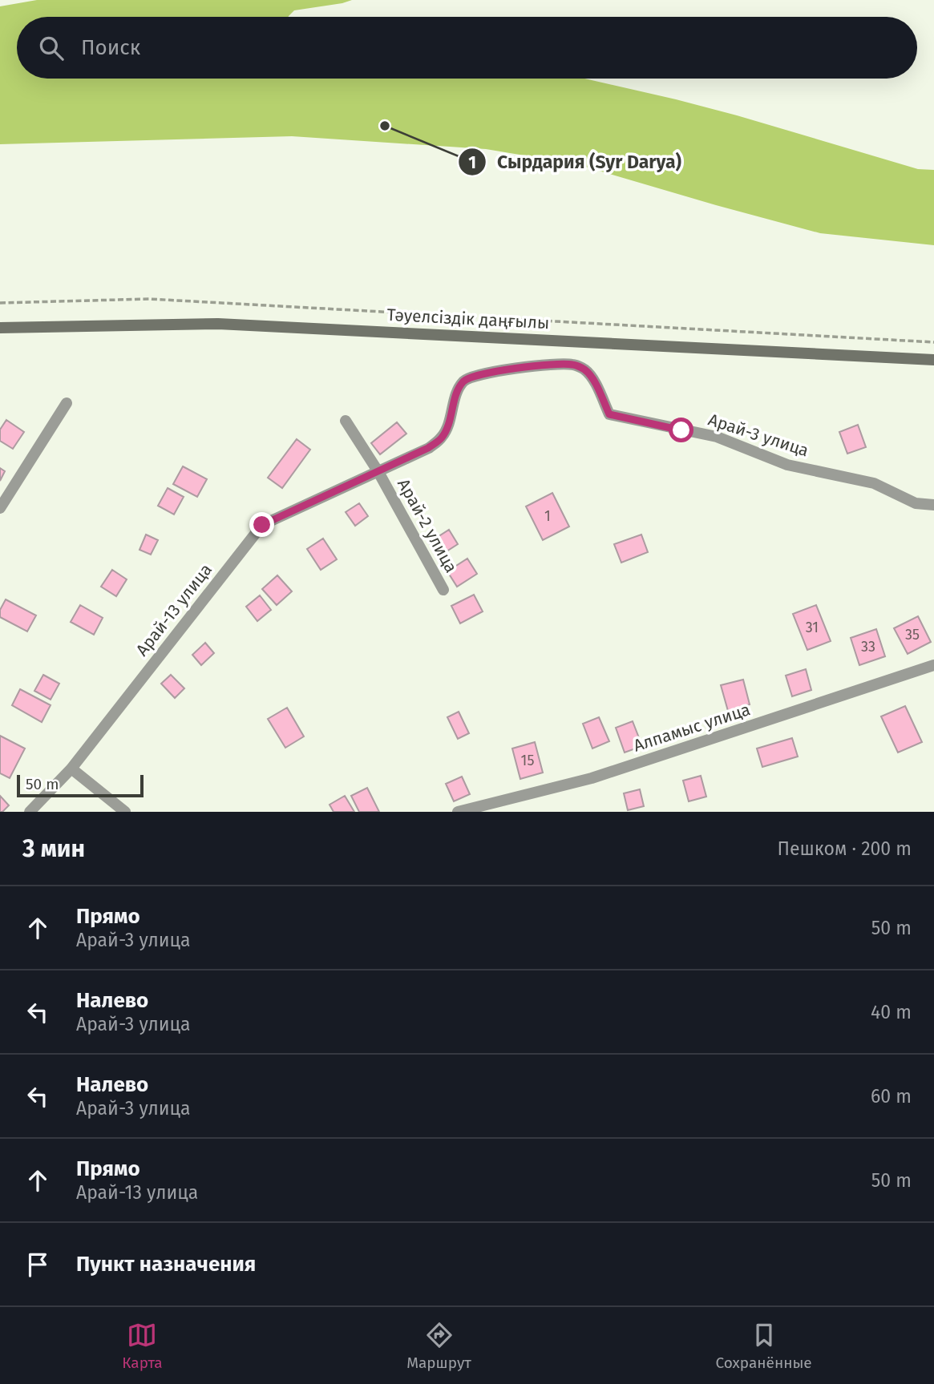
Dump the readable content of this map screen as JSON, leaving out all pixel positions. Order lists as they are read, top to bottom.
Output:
{
  "streets": {
    "street": [
      "Тәуелсіздік даңғылы",
      "Арай-3 улица",
      "Арай-2 улица",
      "Арай-13 улица",
      "Алпамыс улица"
    ]
  },
  "crossings": [
    ["Арай-3 улица", "Арай-2 улица"],
    ["Арай-3 улица", "Арай-13 улица"],
    ["Арай-2 улица", "Арай-13 улица"]
  ],
  "places": ["Сырдария (Syr Darya)"],
  "house_numbers": [
    "1",
    "31",
    "35",
    "33",
    "15"
  ],
  "scale_bar": "50 m",
  "page": {
    "search": "Поиск",
    "scale": "50 m",
    "heading": ["3 мин", "Пешком · 200 m"],
    "list": [
      ["Прямо", "Арай-3 улица", "50 m"],
      ["Налево", "Арай-3 улица", "40 m"],
      ["Налево", "Арай-3 улица", "60 m"],
      ["Прямо", "Арай-13 улица", "50 m"],
      "Пункт назначения"
    ],
    "nav": ["Карта", "Маршрут", "Сохранённые"]
  }
}
